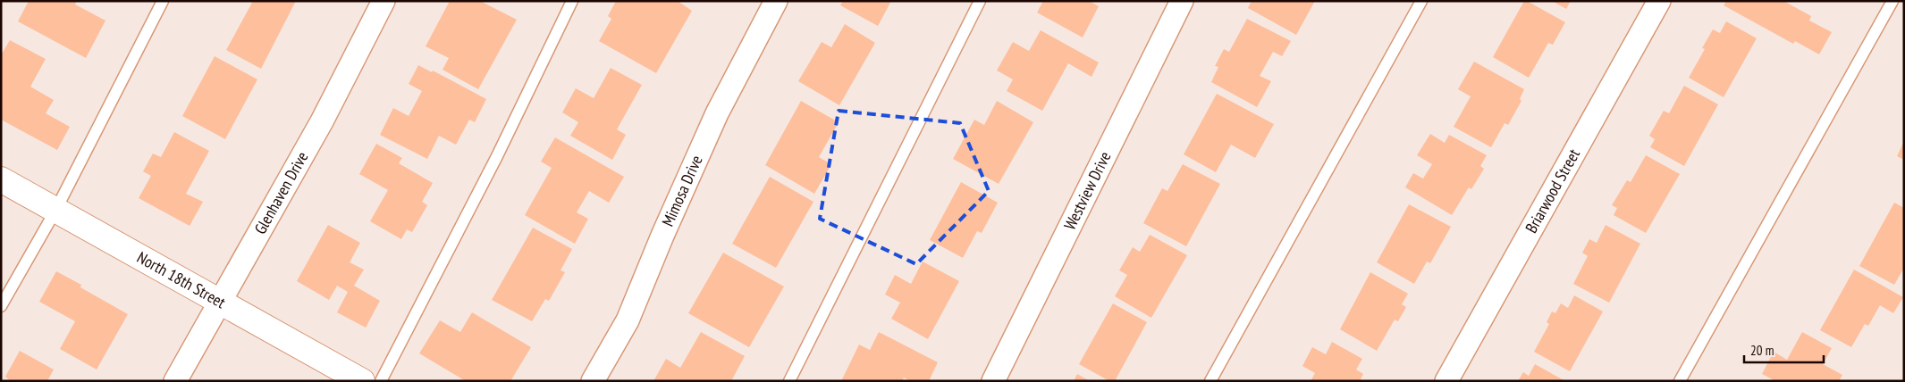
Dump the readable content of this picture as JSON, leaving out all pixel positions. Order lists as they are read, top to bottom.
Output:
{
  "streets": {
    "street": [
      "Mimosa Drive",
      "Westview Drive",
      "Briarwood Street",
      "Glenhaven Drive",
      "North 18th Street"
    ]
  },
  "crossings": [
    ["Glenhaven Drive", "North 18th Street"]
  ],
  "scale_bar": "20 m"
}
